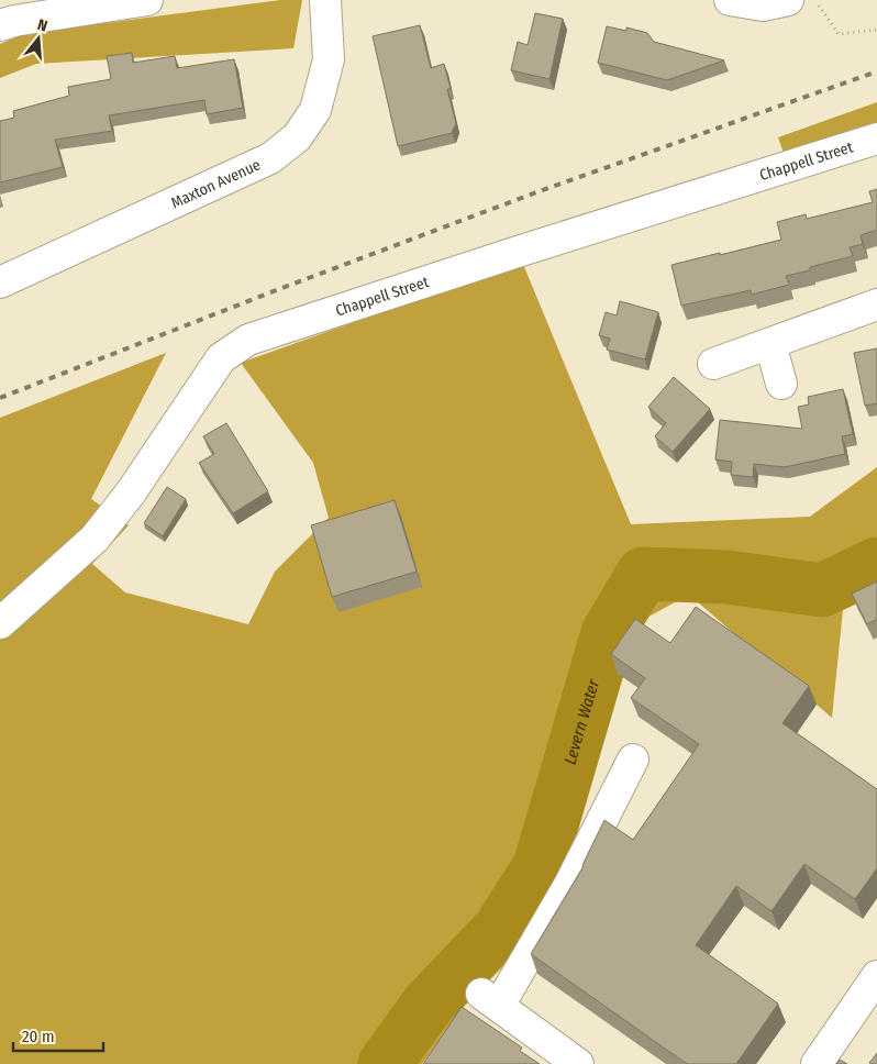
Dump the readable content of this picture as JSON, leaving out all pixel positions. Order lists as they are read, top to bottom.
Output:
{
  "streets": {
    "street": ["Chappell Street", "Maxton Avenue"]
  },
  "water": ["Levern Water"],
  "scale_bar": "20 m",
  "north": "top"
}
